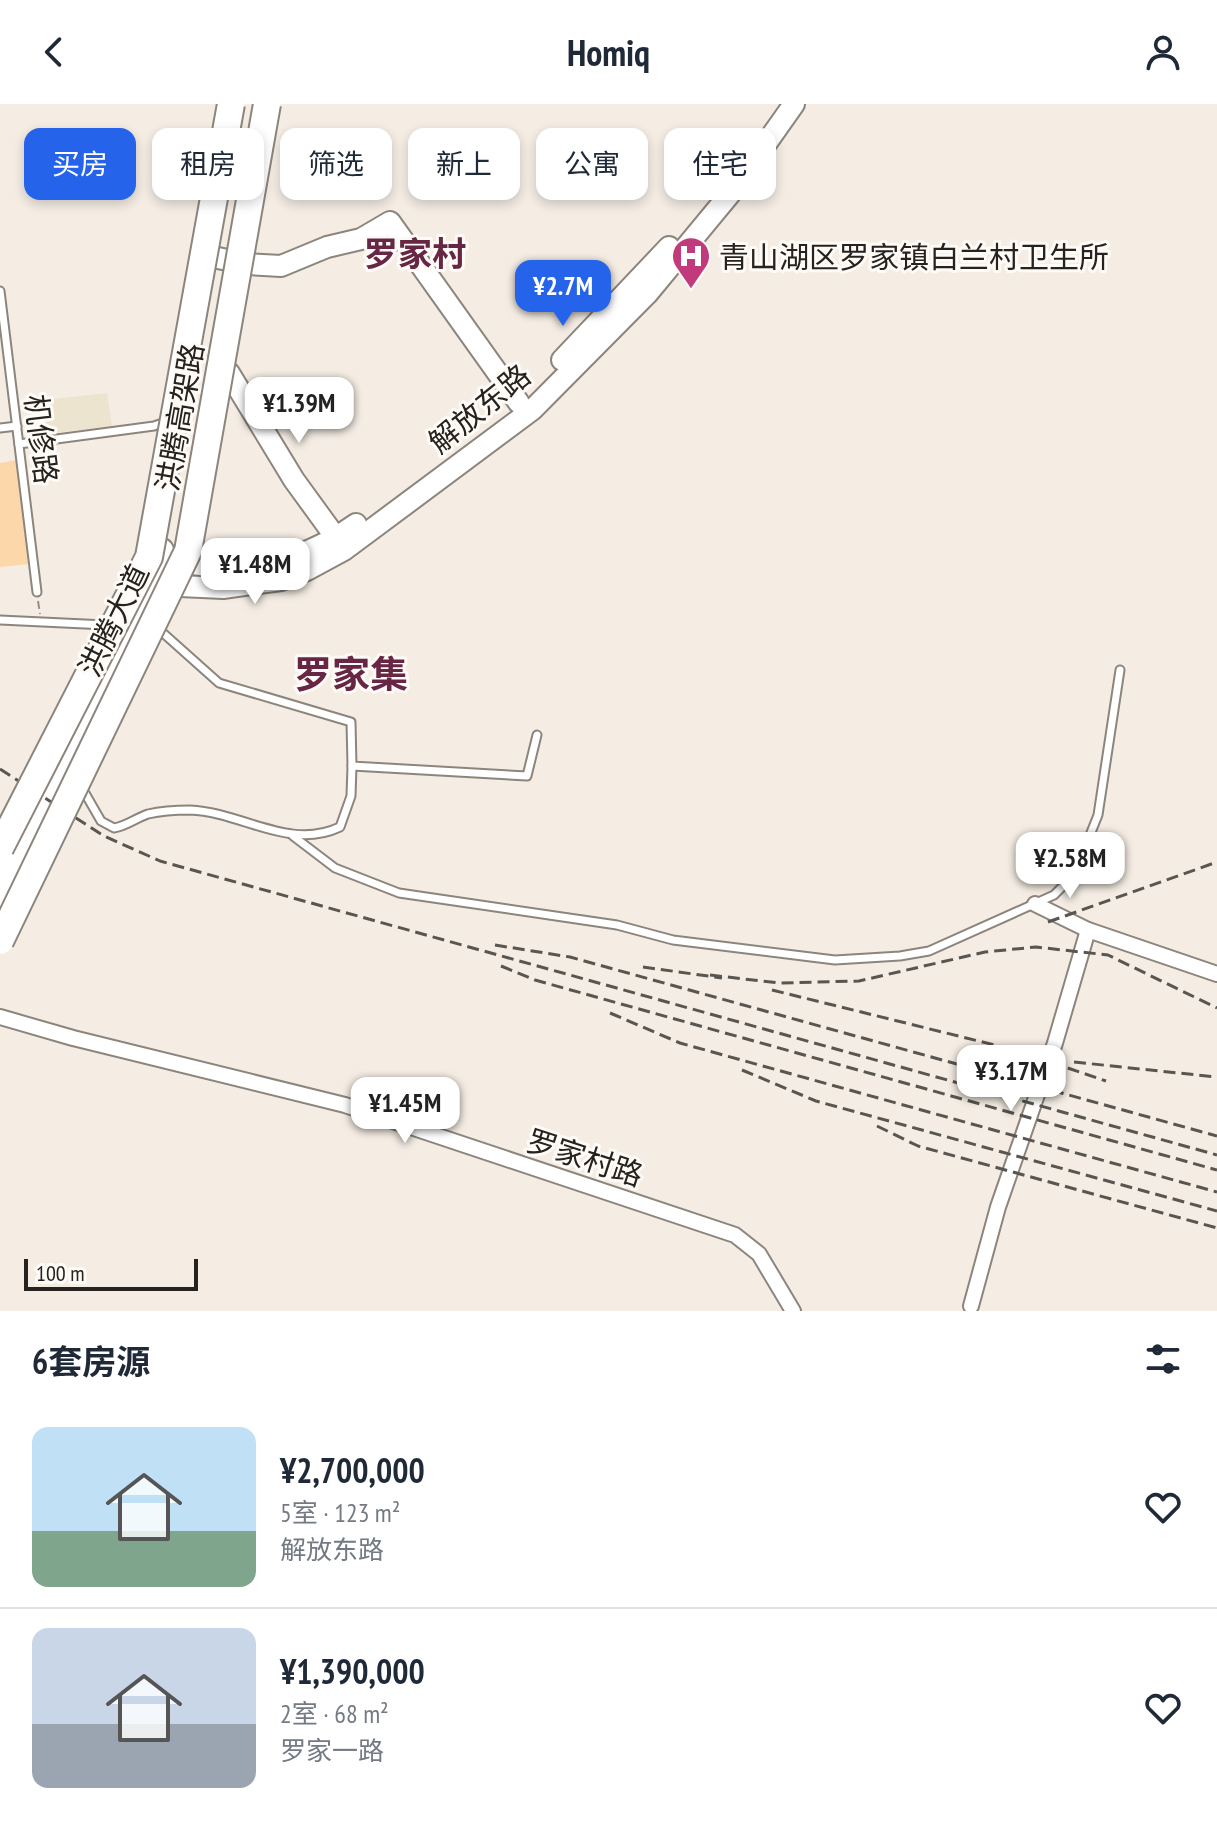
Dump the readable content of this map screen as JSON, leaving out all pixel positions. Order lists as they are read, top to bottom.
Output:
{
  "streets": {
    "highway": ["洪腾高架路"],
    "main road": ["解放东路", "洪腾大道"],
    "street": ["罗家村路"],
    "lane": ["机修路"]
  },
  "crossings": [
    ["解放东路", "洪腾大道"]
  ],
  "districts": ["罗家村", "罗家集"],
  "places": {
    "hospital": ["青山湖区罗家镇白兰村卫生所"]
  },
  "scale_bar": "100 m",
  "page": {
    "header": "Homiq",
    "chip": [
      "买房",
      "租房",
      "筛选",
      "新上",
      "公寓",
      "住宅"
    ],
    "price": [
      "¥2.7M",
      "¥1.39M",
      "¥1.48M",
      "¥2.58M",
      "¥3.17M",
      "¥1.45M"
    ],
    "scale": "100 m",
    "heading": "6套房源",
    "list": [
      {
        "name": "¥2,700,000",
        "note": "5室 · 123 m² · 解放东路"
      },
      {
        "name": "¥1,390,000",
        "note": "2室 · 68 m² · 罗家一路"
      }
    ]
  }
}
